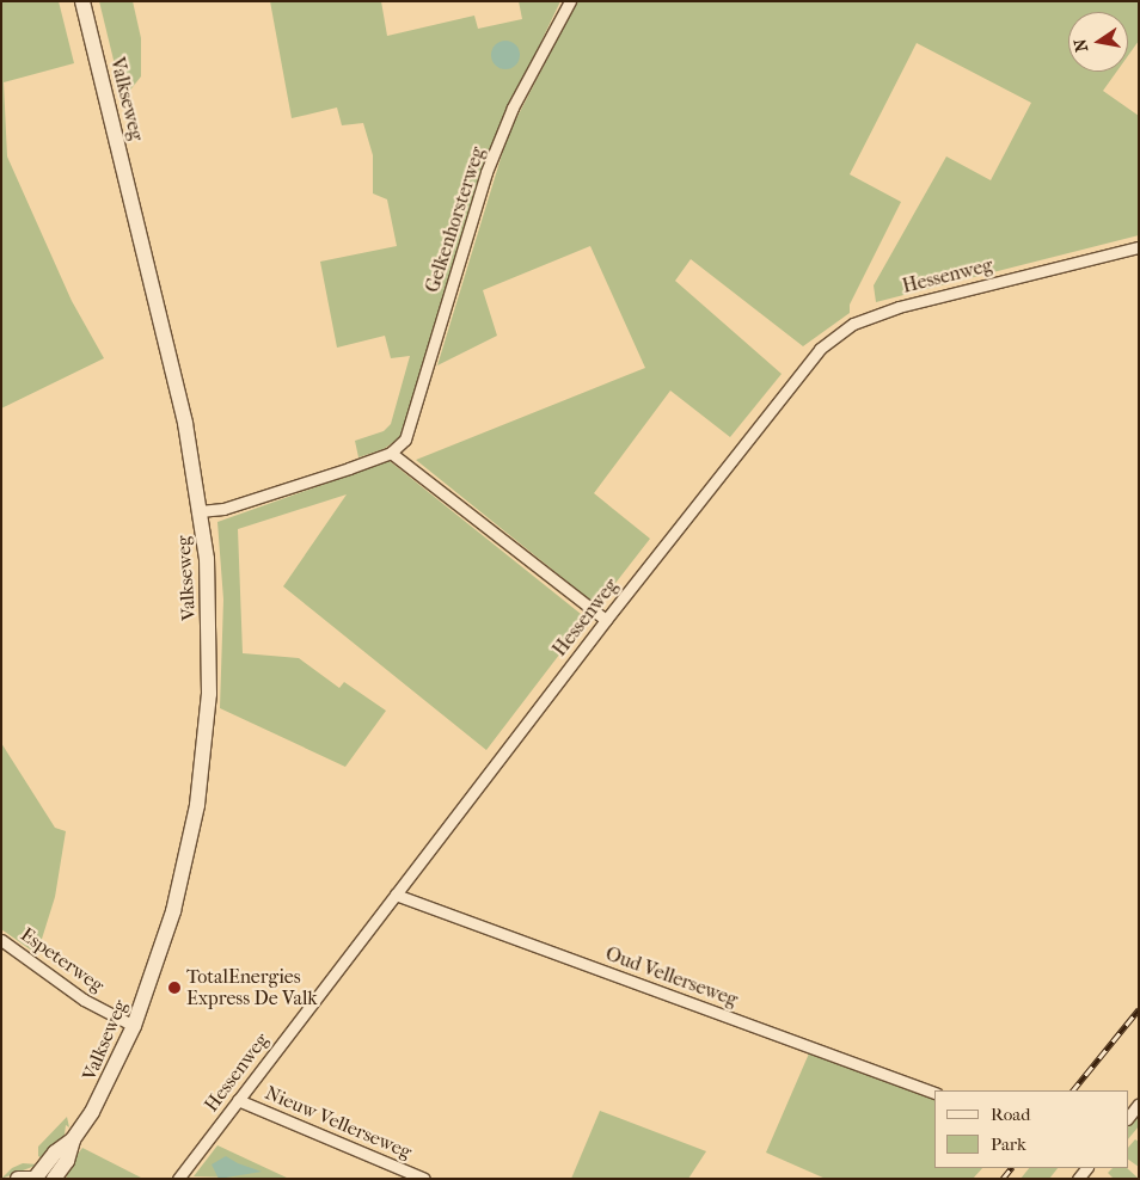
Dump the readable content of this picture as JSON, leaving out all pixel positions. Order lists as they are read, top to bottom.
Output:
{
  "streets": {
    "main road": ["Valkseweg"],
    "street": [
      "Gelkenhorsterweg",
      "Hessenweg",
      "Espeterweg",
      "Oud Vellerseweg",
      "Nieuw Vellerseweg"
    ]
  },
  "crossings": [
    ["Valkseweg", "Espeterweg"],
    ["Hessenweg", "Oud Vellerseweg"],
    ["Hessenweg", "Nieuw Vellerseweg"]
  ],
  "places": ["TotalEnergies Express De Valk"],
  "legend": ["Road", "Park"],
  "north": "left"
}
